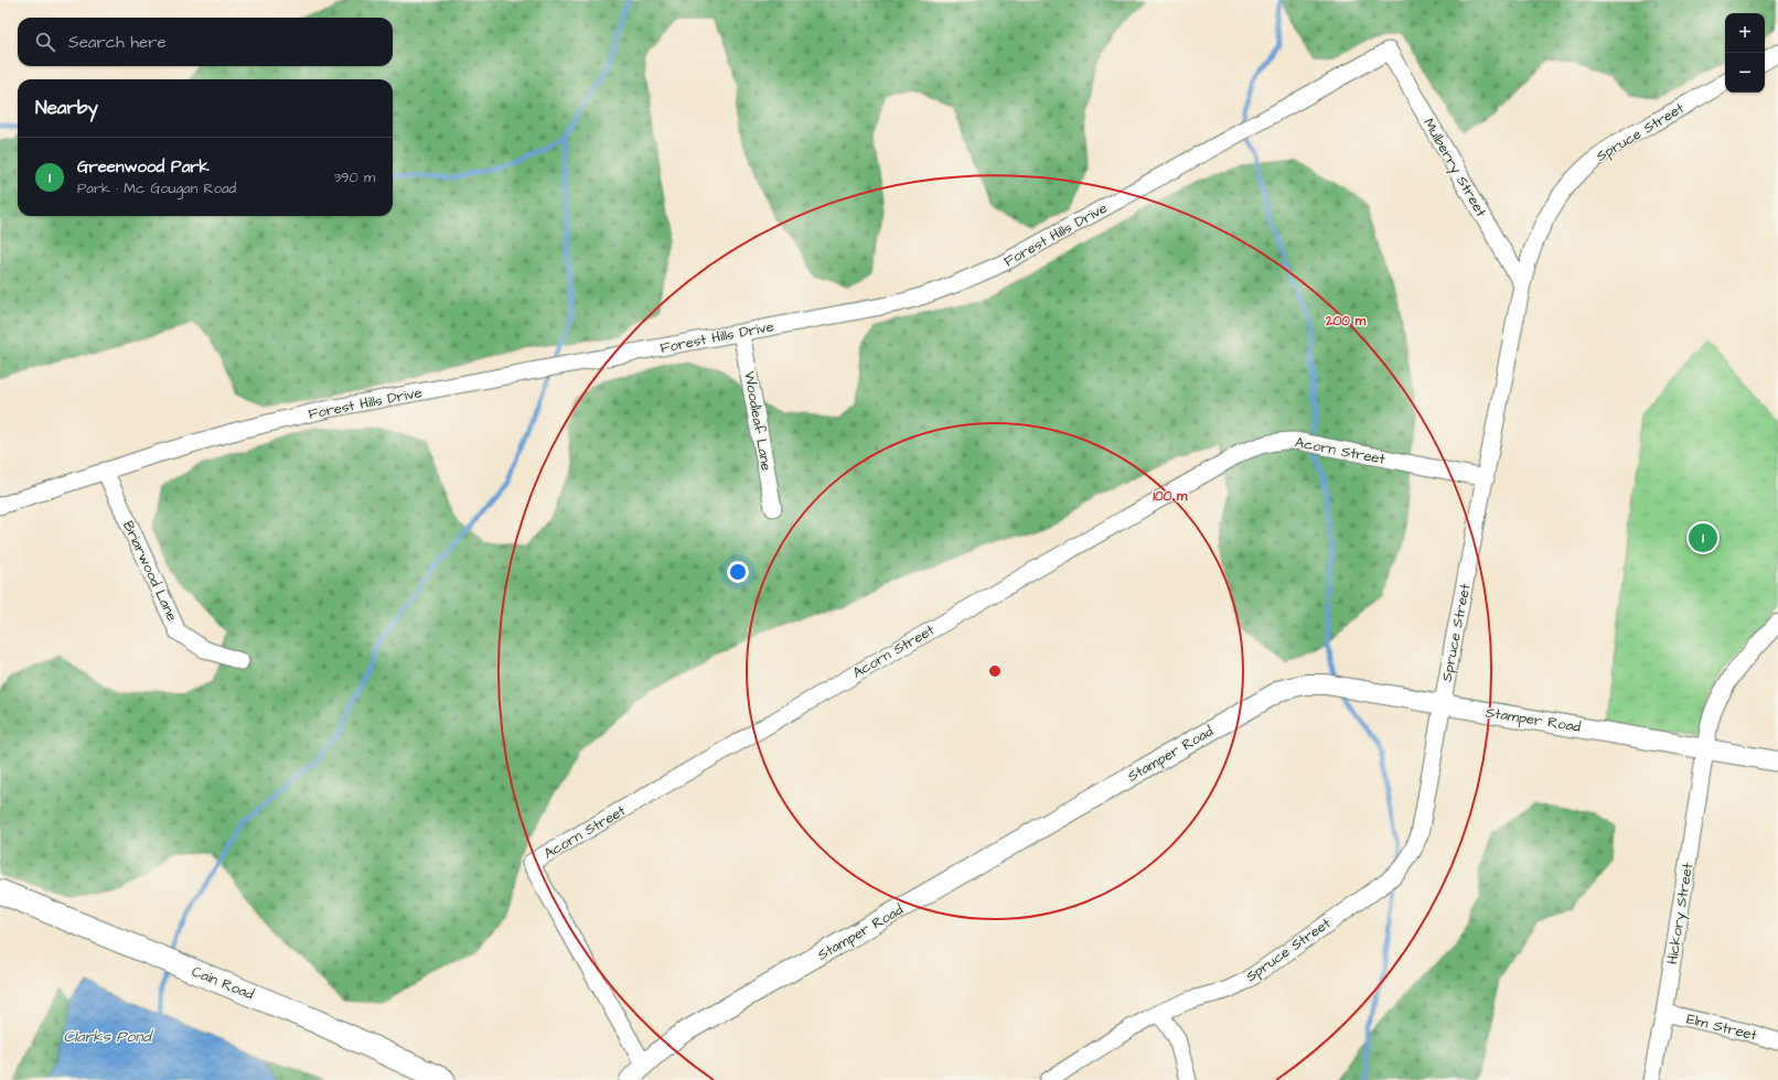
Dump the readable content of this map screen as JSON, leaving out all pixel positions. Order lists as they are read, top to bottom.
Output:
{
  "streets": {
    "main road": ["Cain Road"],
    "street": [
      "Spruce Street",
      "Mulberry Street",
      "Forest Hills Drive",
      "Woodleaf Lane",
      "Acorn Street",
      "Briarwood Lane",
      "Stamper Road",
      "Hickory Street",
      "Elm Street"
    ]
  },
  "crossings": [
    ["Spruce Street", "Mulberry Street"],
    ["Spruce Street", "Acorn Street"],
    ["Spruce Street", "Stamper Road"],
    ["Mulberry Street", "Forest Hills Drive"],
    ["Forest Hills Drive", "Woodleaf Lane"],
    ["Forest Hills Drive", "Briarwood Lane"],
    ["Acorn Street", "Stamper Road"],
    ["Stamper Road", "Hickory Street"],
    ["Hickory Street", "Elm Street"]
  ],
  "water": ["Clarks Pond"],
  "page": {
    "map_buttons": ["+", "−"],
    "search": "Search here",
    "heading": "Nearby",
    "list": [
      {
        "mark": "1",
        "name": "Greenwood Park",
        "note": "Park · Mc Gougan Road",
        "value": "390 m"
      }
    ],
    "pins": "1"
  },
  "rings": ["200 m", "100 m"]
}
